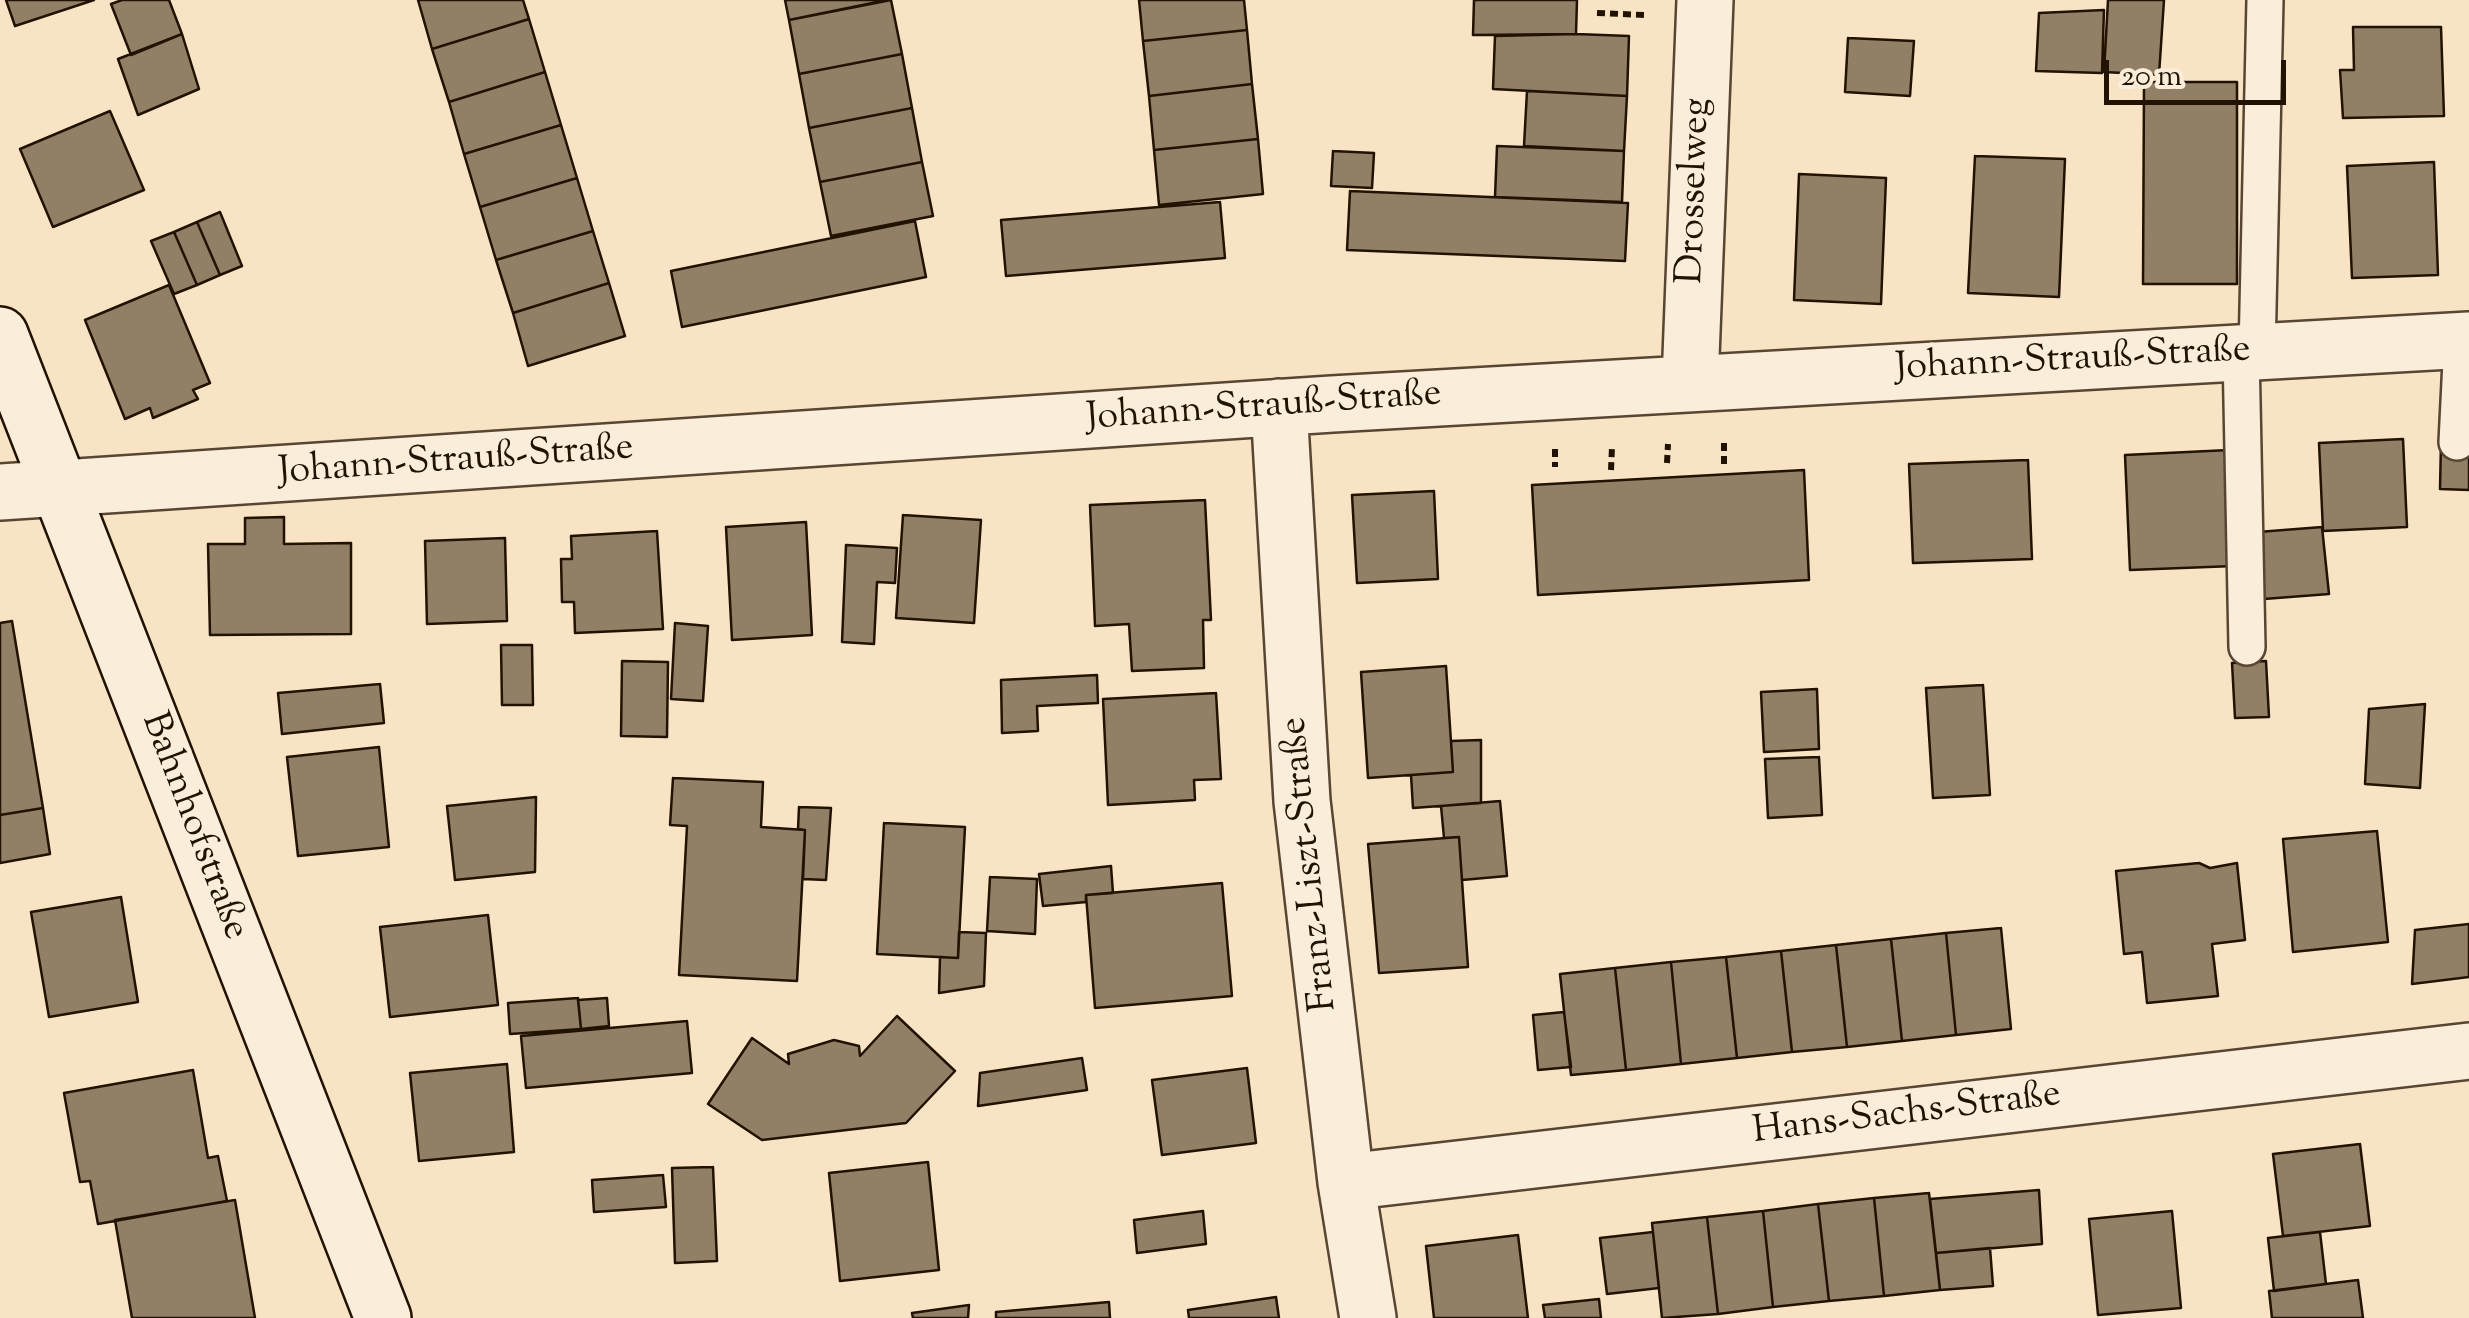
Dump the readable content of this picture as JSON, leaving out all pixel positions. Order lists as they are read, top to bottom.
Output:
{
  "streets": {
    "street": [
      "Drosselweg",
      "Johann-Strauß-Straße",
      "Bahnhofstraße",
      "Franz-Liszt-Straße",
      "Hans-Sachs-Straße"
    ]
  },
  "crossings": [
    ["Drosselweg", "Johann-Strauß-Straße"],
    ["Johann-Strauß-Straße", "Bahnhofstraße"],
    ["Johann-Strauß-Straße", "Franz-Liszt-Straße"],
    ["Franz-Liszt-Straße", "Hans-Sachs-Straße"]
  ],
  "scale_bar": "20 m"
}
